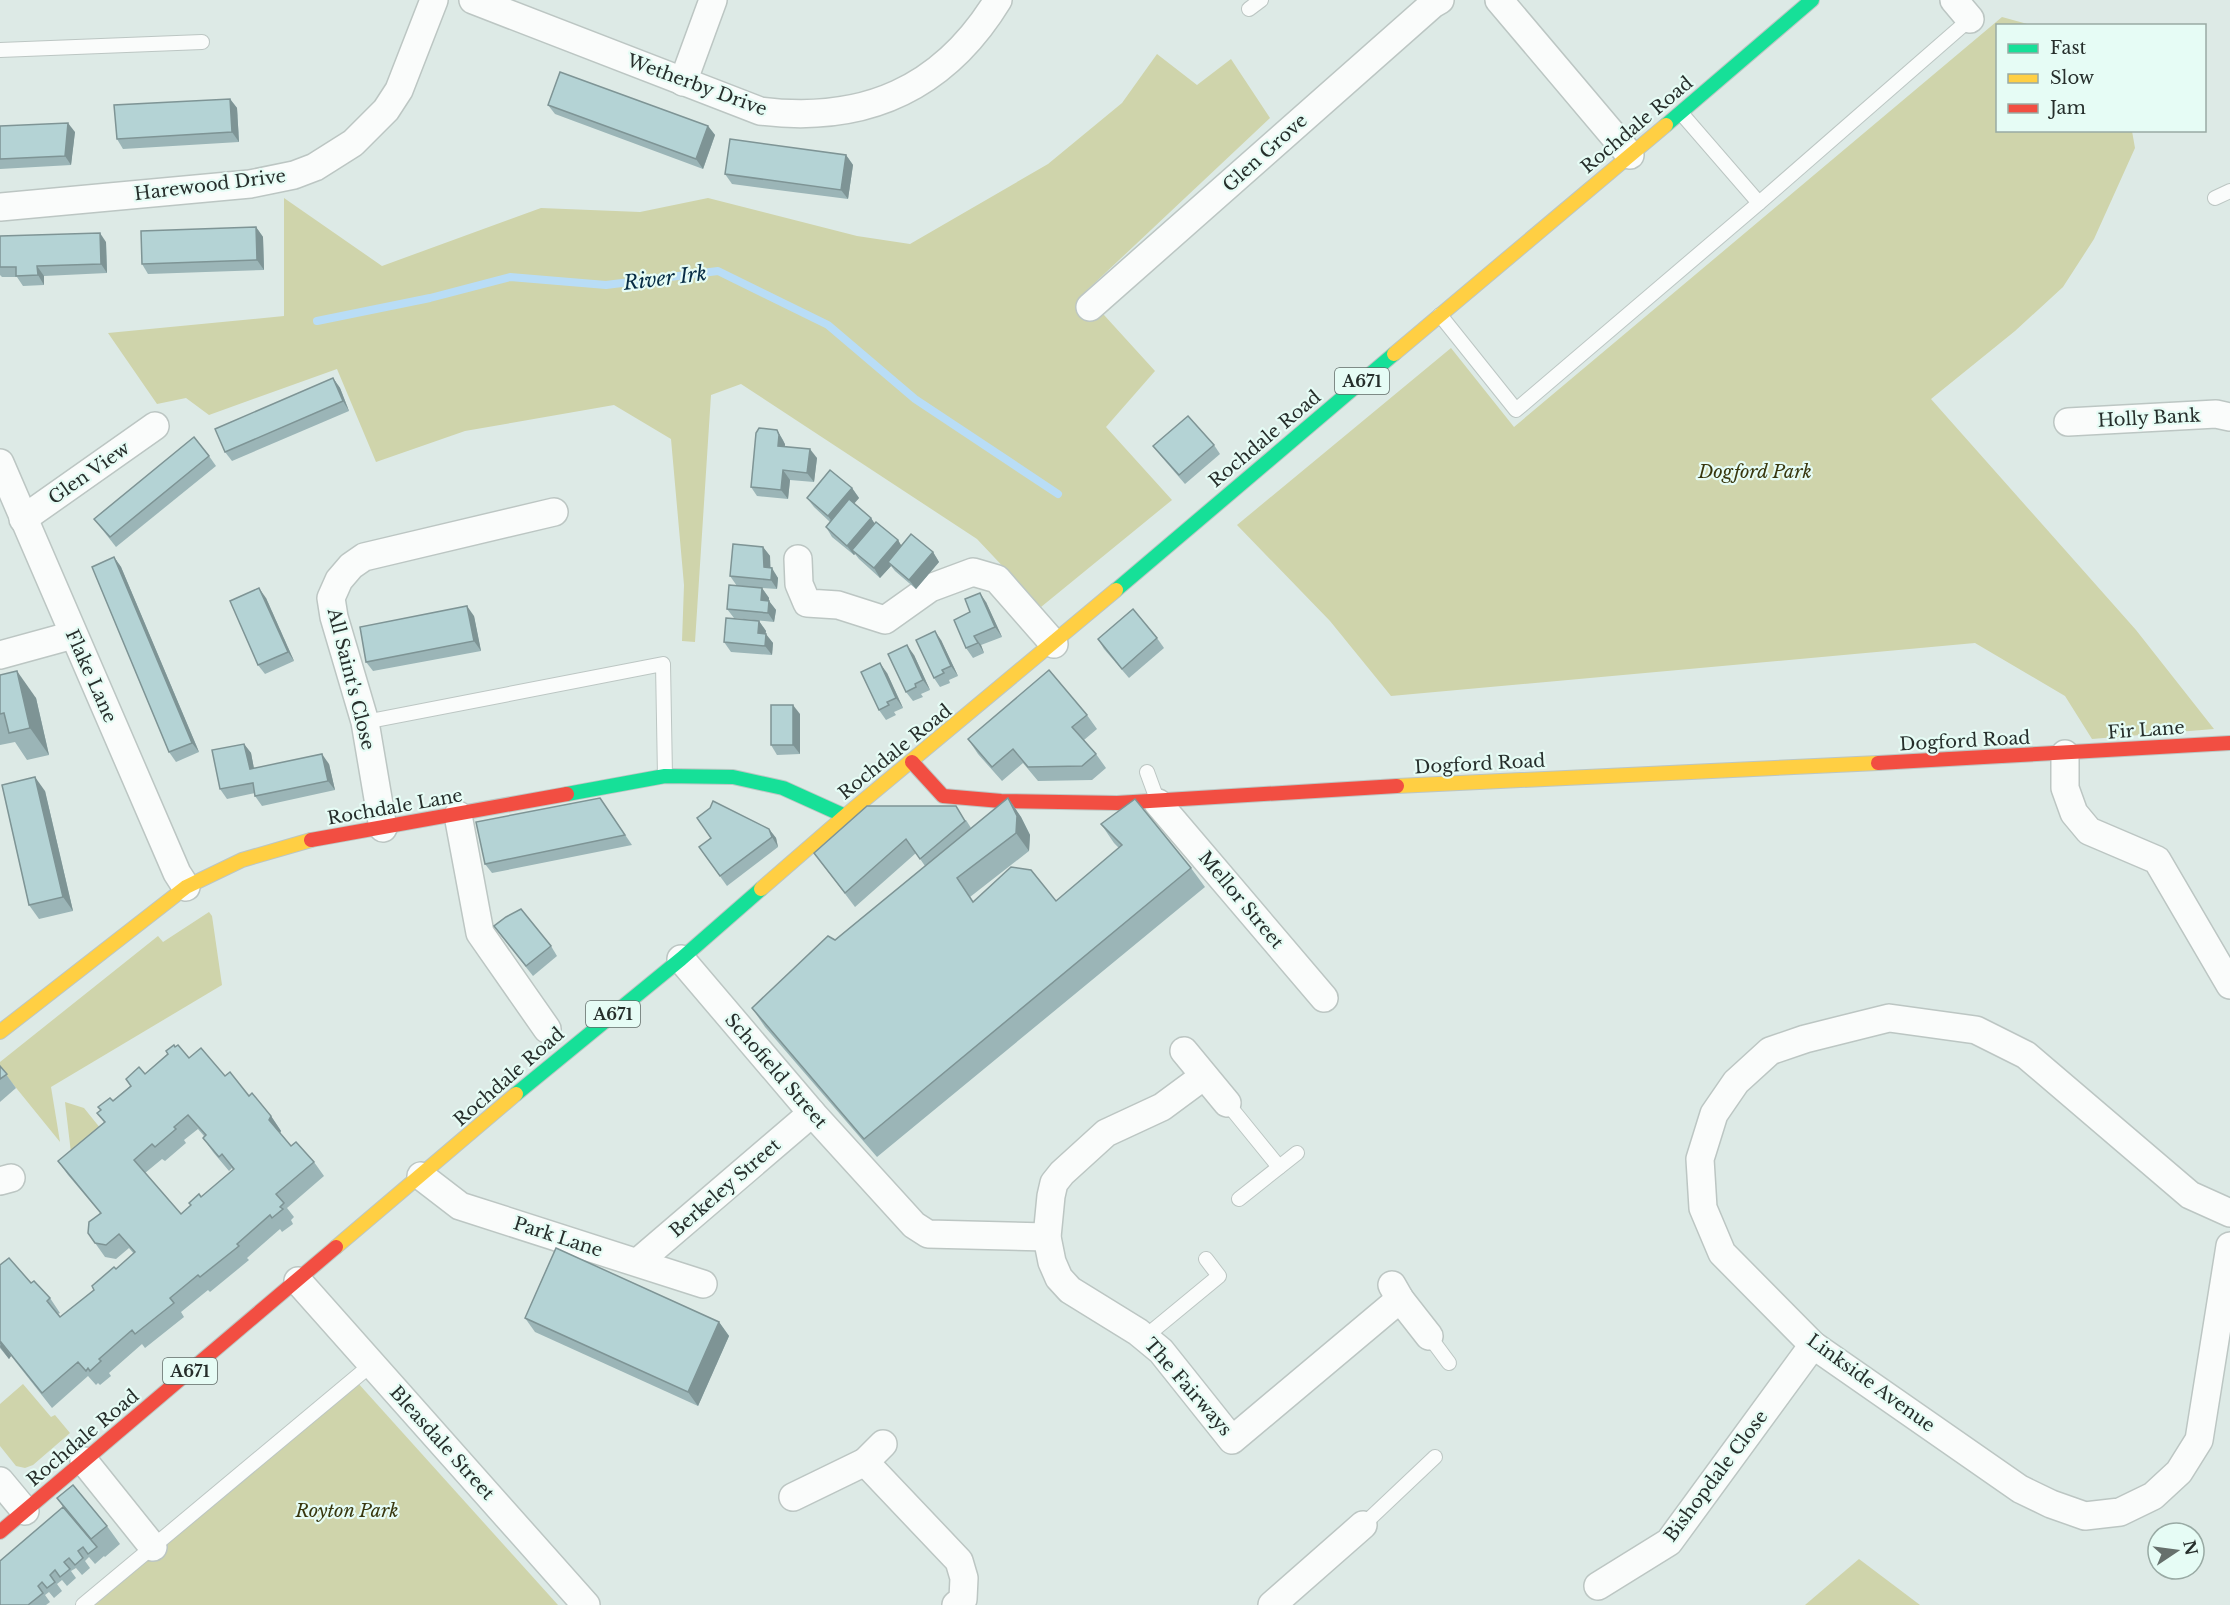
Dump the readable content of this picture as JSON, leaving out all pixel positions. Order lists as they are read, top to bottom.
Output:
{
  "streets": {
    "main road": [
      "Rochdale Road",
      "A671",
      "Fir Lane",
      "Dogford Road",
      "Rochdale Lane"
    ],
    "street": [
      "Wetherby Drive",
      "Glen Grove",
      "Harewood Drive",
      "Holly Bank",
      "Glen View",
      "Flake Lane",
      "All Saint's Close",
      "Mellor Street",
      "Schofield Street",
      "Berkeley Street",
      "Park Lane",
      "Linkside Avenue",
      "The Fairways",
      "Bleasdale Street",
      "Bishopdale Close"
    ]
  },
  "crossings": [
    ["Rochdale Road", "Dogford Road"],
    ["Rochdale Road", "Rochdale Lane"],
    ["Rochdale Road", "Schofield Street"],
    ["Rochdale Road", "Park Lane"],
    ["Rochdale Road", "Bleasdale Street"],
    ["Glen View", "Flake Lane"],
    ["Flake Lane", "Rochdale Lane"],
    ["All Saint's Close", "Rochdale Lane"],
    ["Fir Lane", "Dogford Road"],
    ["Dogford Road", "Mellor Street"],
    ["Schofield Street", "Berkeley Street"],
    ["Schofield Street", "The Fairways"],
    ["Berkeley Street", "Park Lane"],
    ["Linkside Avenue", "Bishopdale Close"]
  ],
  "water": ["River Irk"],
  "parks": ["Dogford Park", "Royton Park"],
  "legend": ["Fast", "Slow", "Jam"],
  "north": "right"
}
